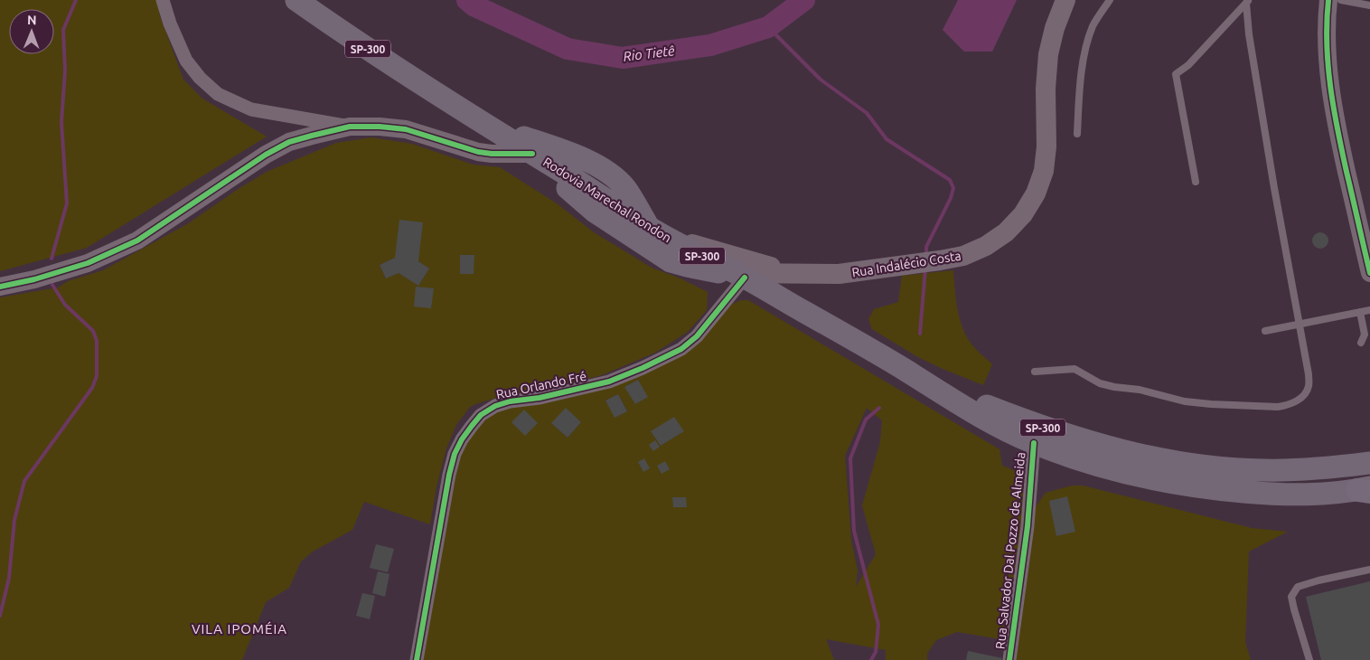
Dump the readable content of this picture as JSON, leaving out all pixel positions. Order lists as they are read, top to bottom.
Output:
{
  "streets": {
    "main road": ["SP-300", "Rodovia Marechal Rondon", "Rua Indalécio Costa"],
    "street": ["Rua Orlando Fré", "Rua Salvador Dal Pozzo de Almeida"]
  },
  "crossings": [
    ["Rodovia Marechal Rondon", "Rua Indalécio Costa"],
    ["Rodovia Marechal Rondon", "Rua Orlando Fré"],
    ["Rodovia Marechal Rondon", "Rua Salvador Dal Pozzo de Almeida"],
    ["Rua Indalécio Costa", "Rua Orlando Fré"]
  ],
  "districts": ["VILA IPOMÉIA"],
  "water": ["Rio Tietê"],
  "north": "top"
}
